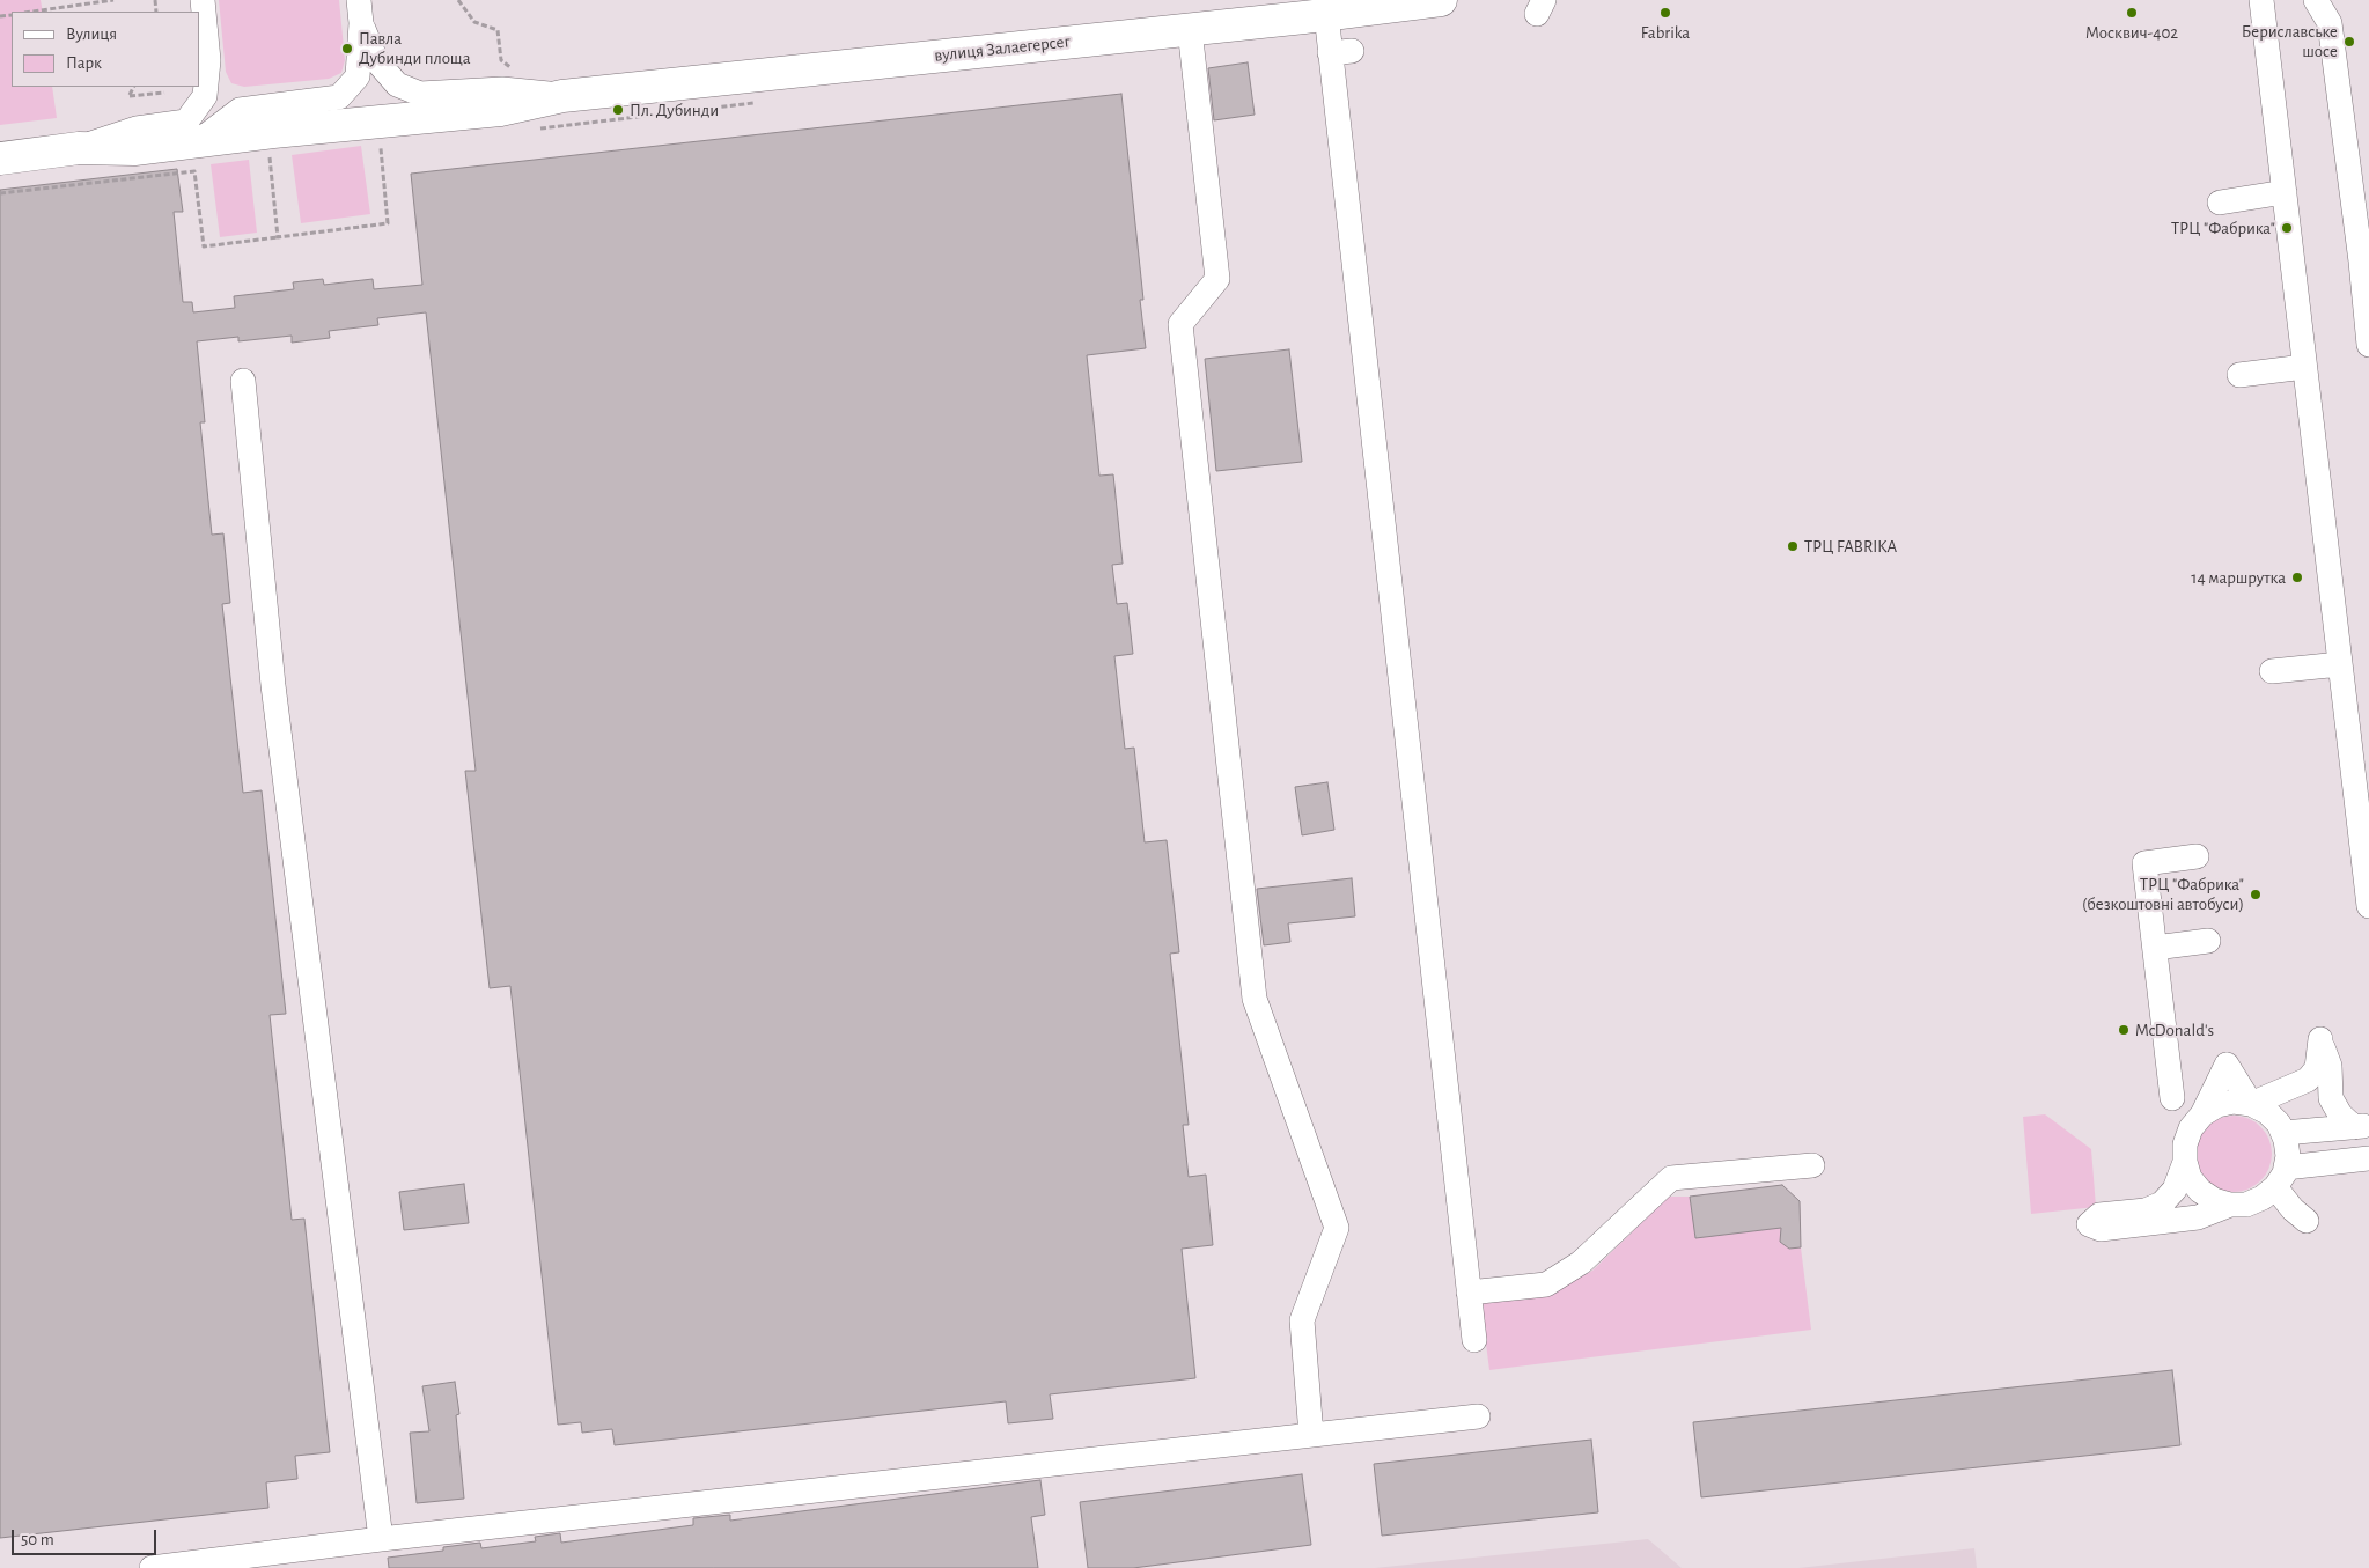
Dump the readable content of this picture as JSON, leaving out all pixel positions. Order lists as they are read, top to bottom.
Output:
{
  "streets": {
    "main road": ["вулиця Залаегерсег"]
  },
  "places": [
    "Fabrika",
    "Москвич-402",
    "Бериславське шосе",
    "Павла Дубинди площа",
    "Пл. Дубинди",
    "ТРЦ \"Фабрика\"",
    "ТРЦ FABRIKA",
    "14 маршрутка",
    "ТРЦ \"Фабрика\" (безкоштовні автобуси)",
    "McDonald's"
  ],
  "legend": ["Вулиця", "Парк"],
  "scale_bar": "50 m"
}
